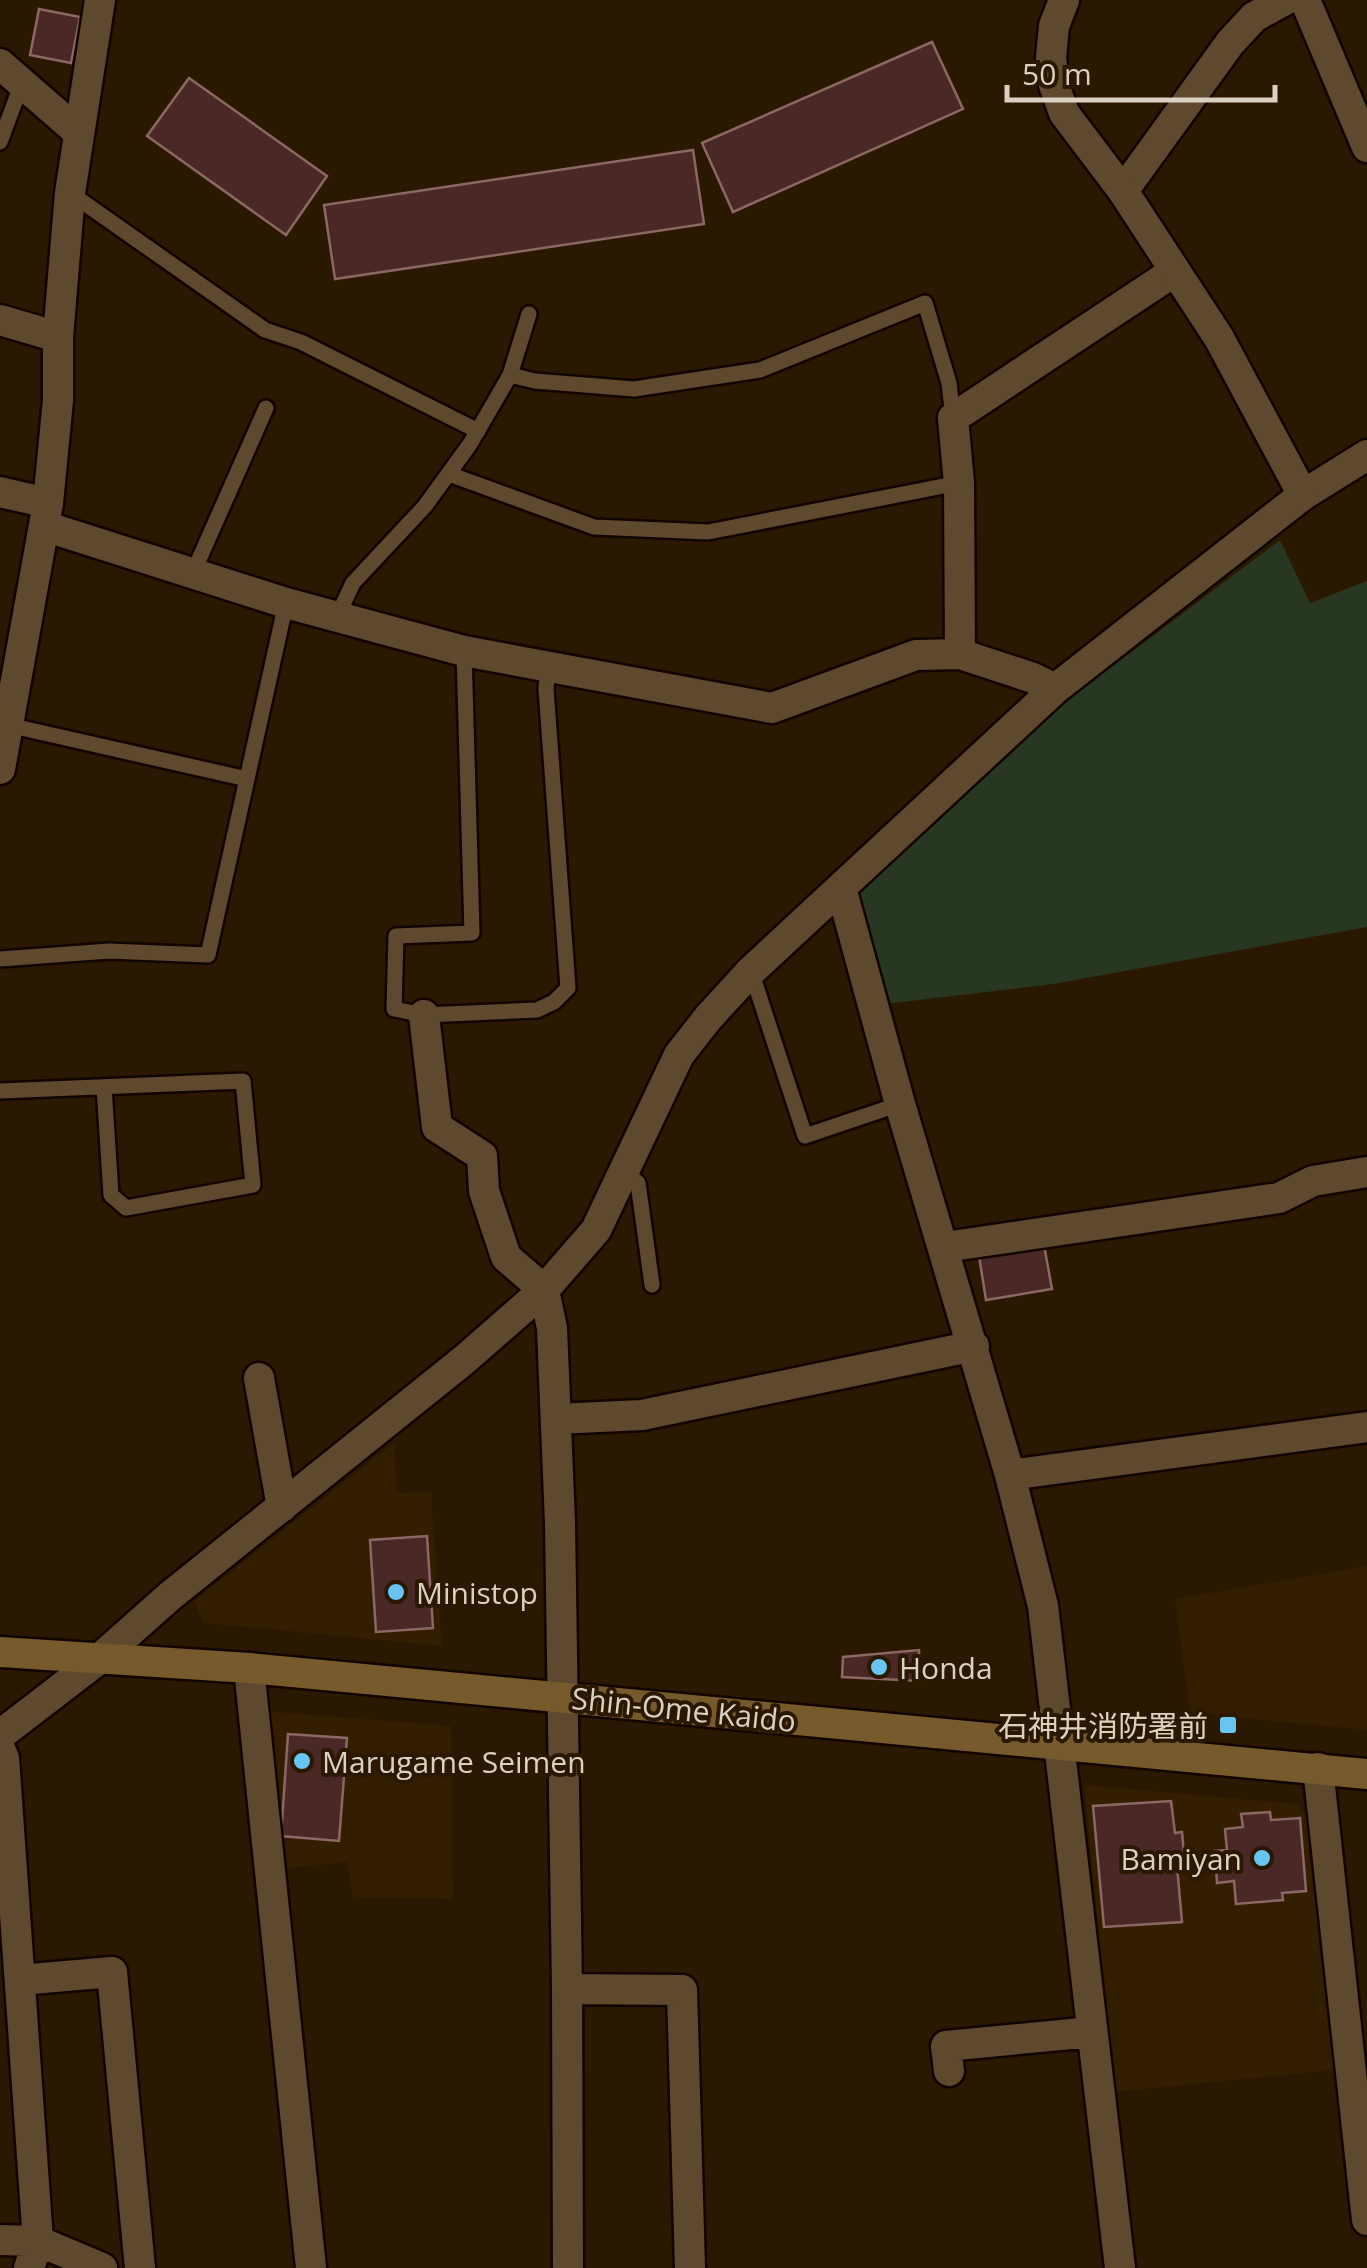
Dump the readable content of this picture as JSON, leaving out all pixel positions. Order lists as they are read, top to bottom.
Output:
{
  "streets": {
    "main road": ["Shin-Ome Kaido"]
  },
  "places": {
    "other": [
      "Ministop",
      "Honda",
      "Marugame Seimen",
      "Bamiyan"
    ],
    "transit": ["石神井消防署前"]
  },
  "scale_bar": "50 m"
}
